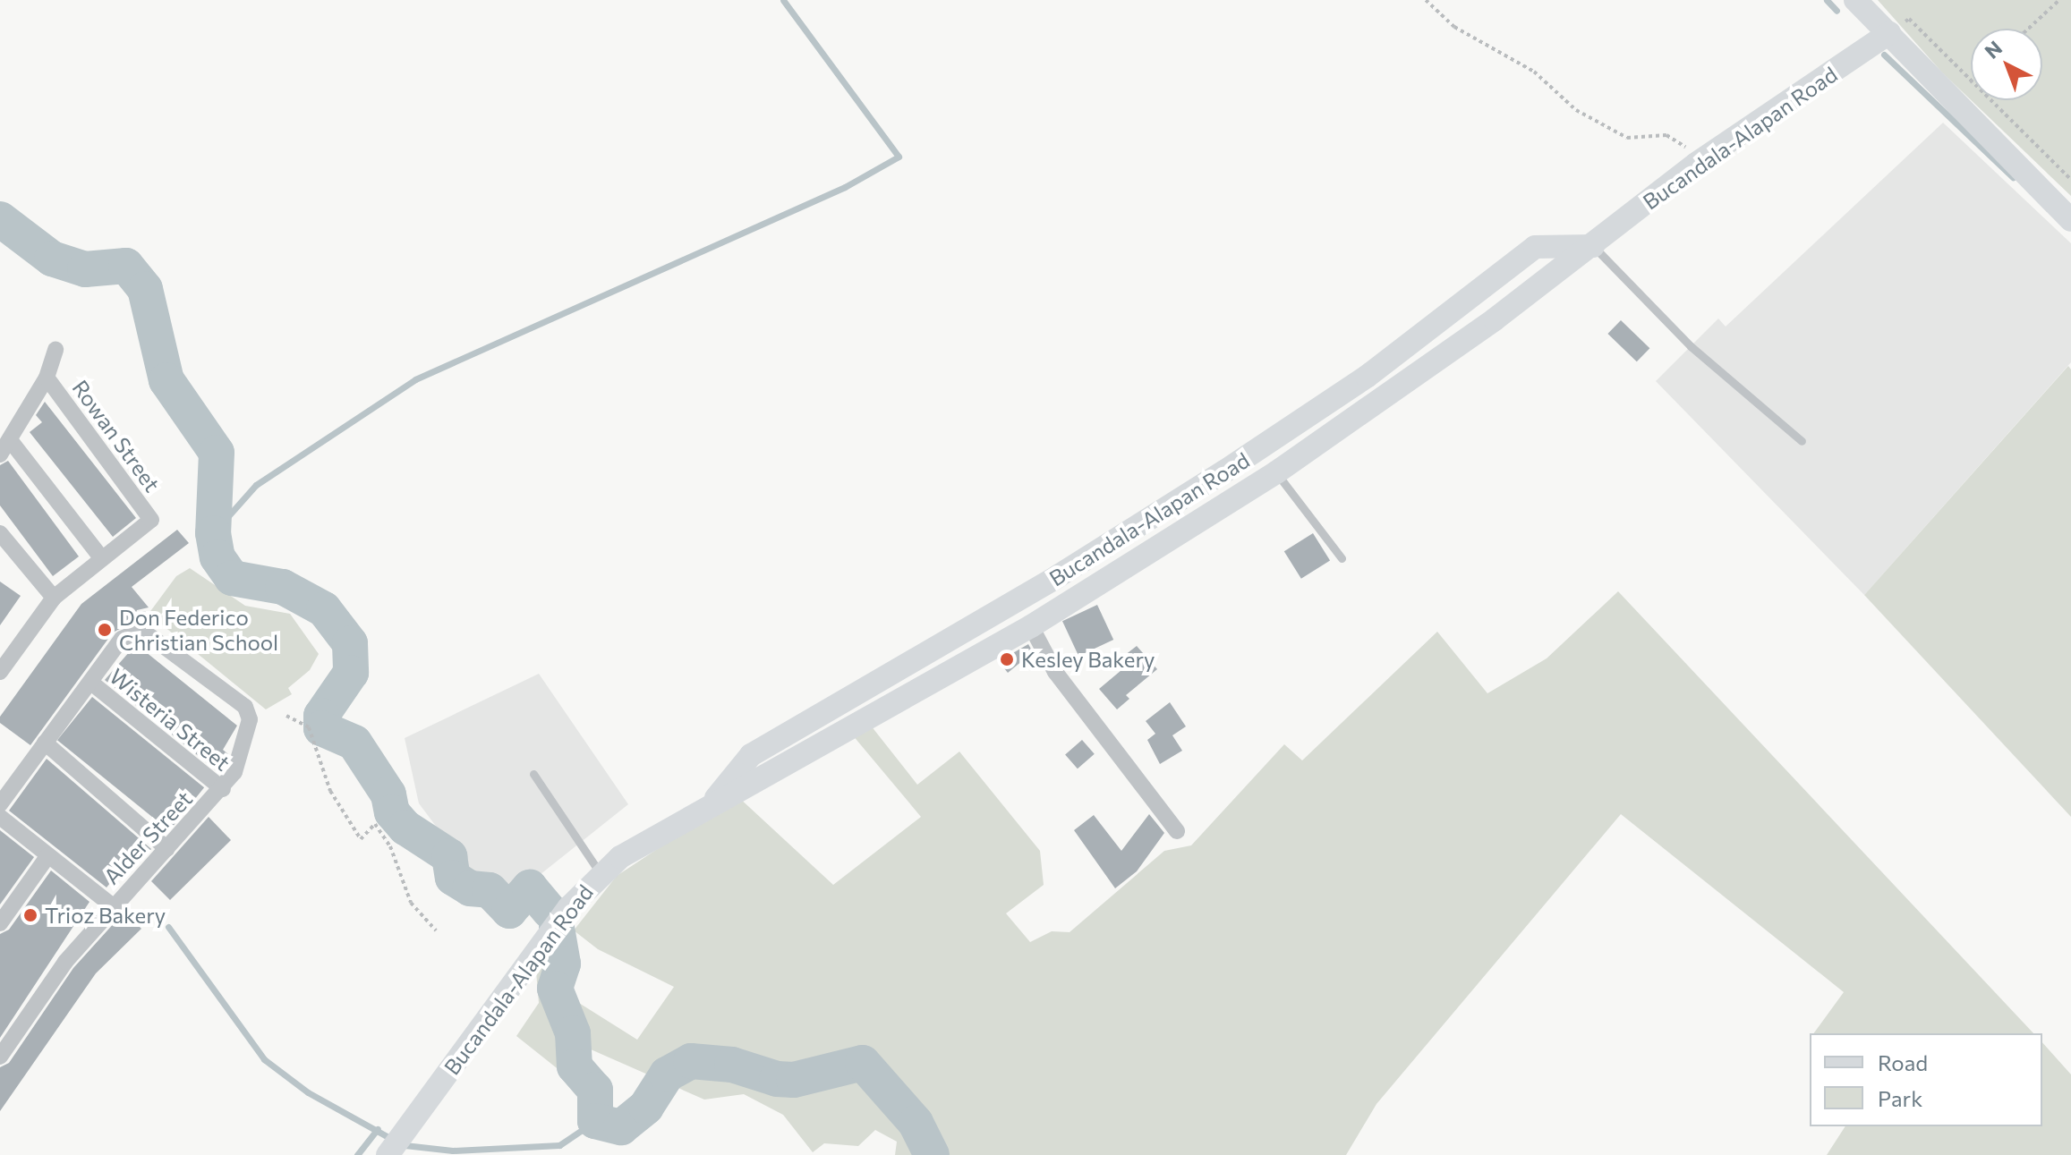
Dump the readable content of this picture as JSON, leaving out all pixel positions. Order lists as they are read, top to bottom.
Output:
{
  "streets": {
    "main road": ["Bucandala-Alapan Road"],
    "street": ["Rowan Street", "Wisteria Street", "Alder Street"]
  },
  "crossings": [
    ["Wisteria Street", "Alder Street"]
  ],
  "places": ["Don Federico Christian School", "Kesley Bakery", "Trioz Bakery"],
  "legend": ["Road", "Park"],
  "north": "top left"
}
